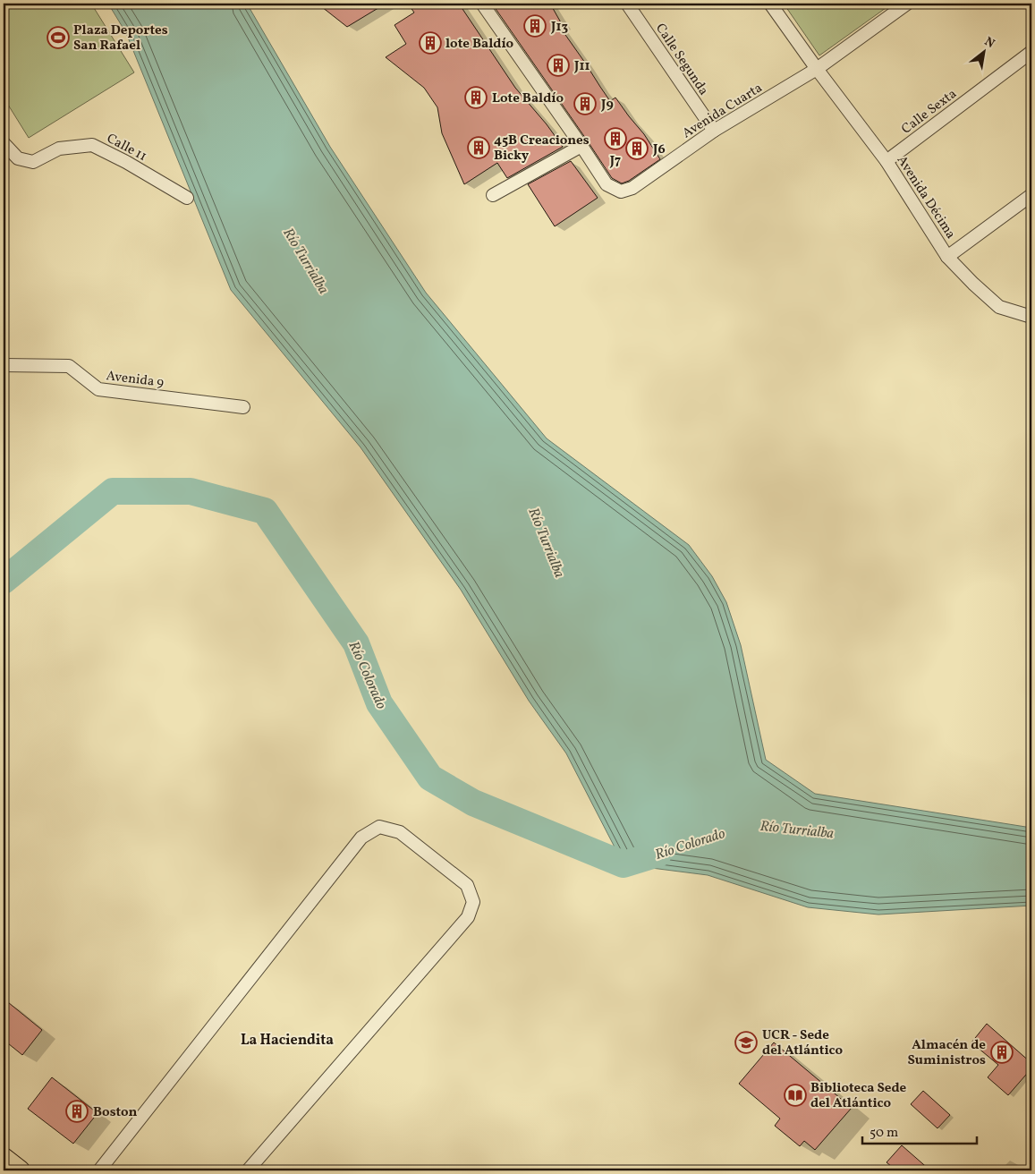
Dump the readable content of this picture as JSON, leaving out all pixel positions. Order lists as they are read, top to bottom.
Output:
{
  "streets": {
    "street": [
      "Calle Segunda",
      "Avenida Cuarta",
      "Calle Sexta",
      "Calle 11",
      "Avenida Décima",
      "Avenida 9"
    ]
  },
  "crossings": [
    ["Calle Segunda", "Avenida Cuarta"],
    ["Avenida Cuarta", "Avenida Décima"],
    ["Calle Sexta", "Avenida Décima"]
  ],
  "districts": ["La Haciendita"],
  "water": ["Río Turrialba", "Río Colorado"],
  "places": {
    "building": [
      "J13",
      "lote Baldío",
      "J11",
      "Lote Baldío",
      "J9",
      "J7",
      "45B Creaciones Bicky",
      "J6",
      "Almacén de Suministros",
      "Boston"
    ],
    "sports": ["Plaza Deportes San Rafael"],
    "school or university": ["UCR - Sede del Atlántico"],
    "library": ["Biblioteca Sede del Atlántico"]
  },
  "scale_bar": "50 m",
  "north": "top right"
}
